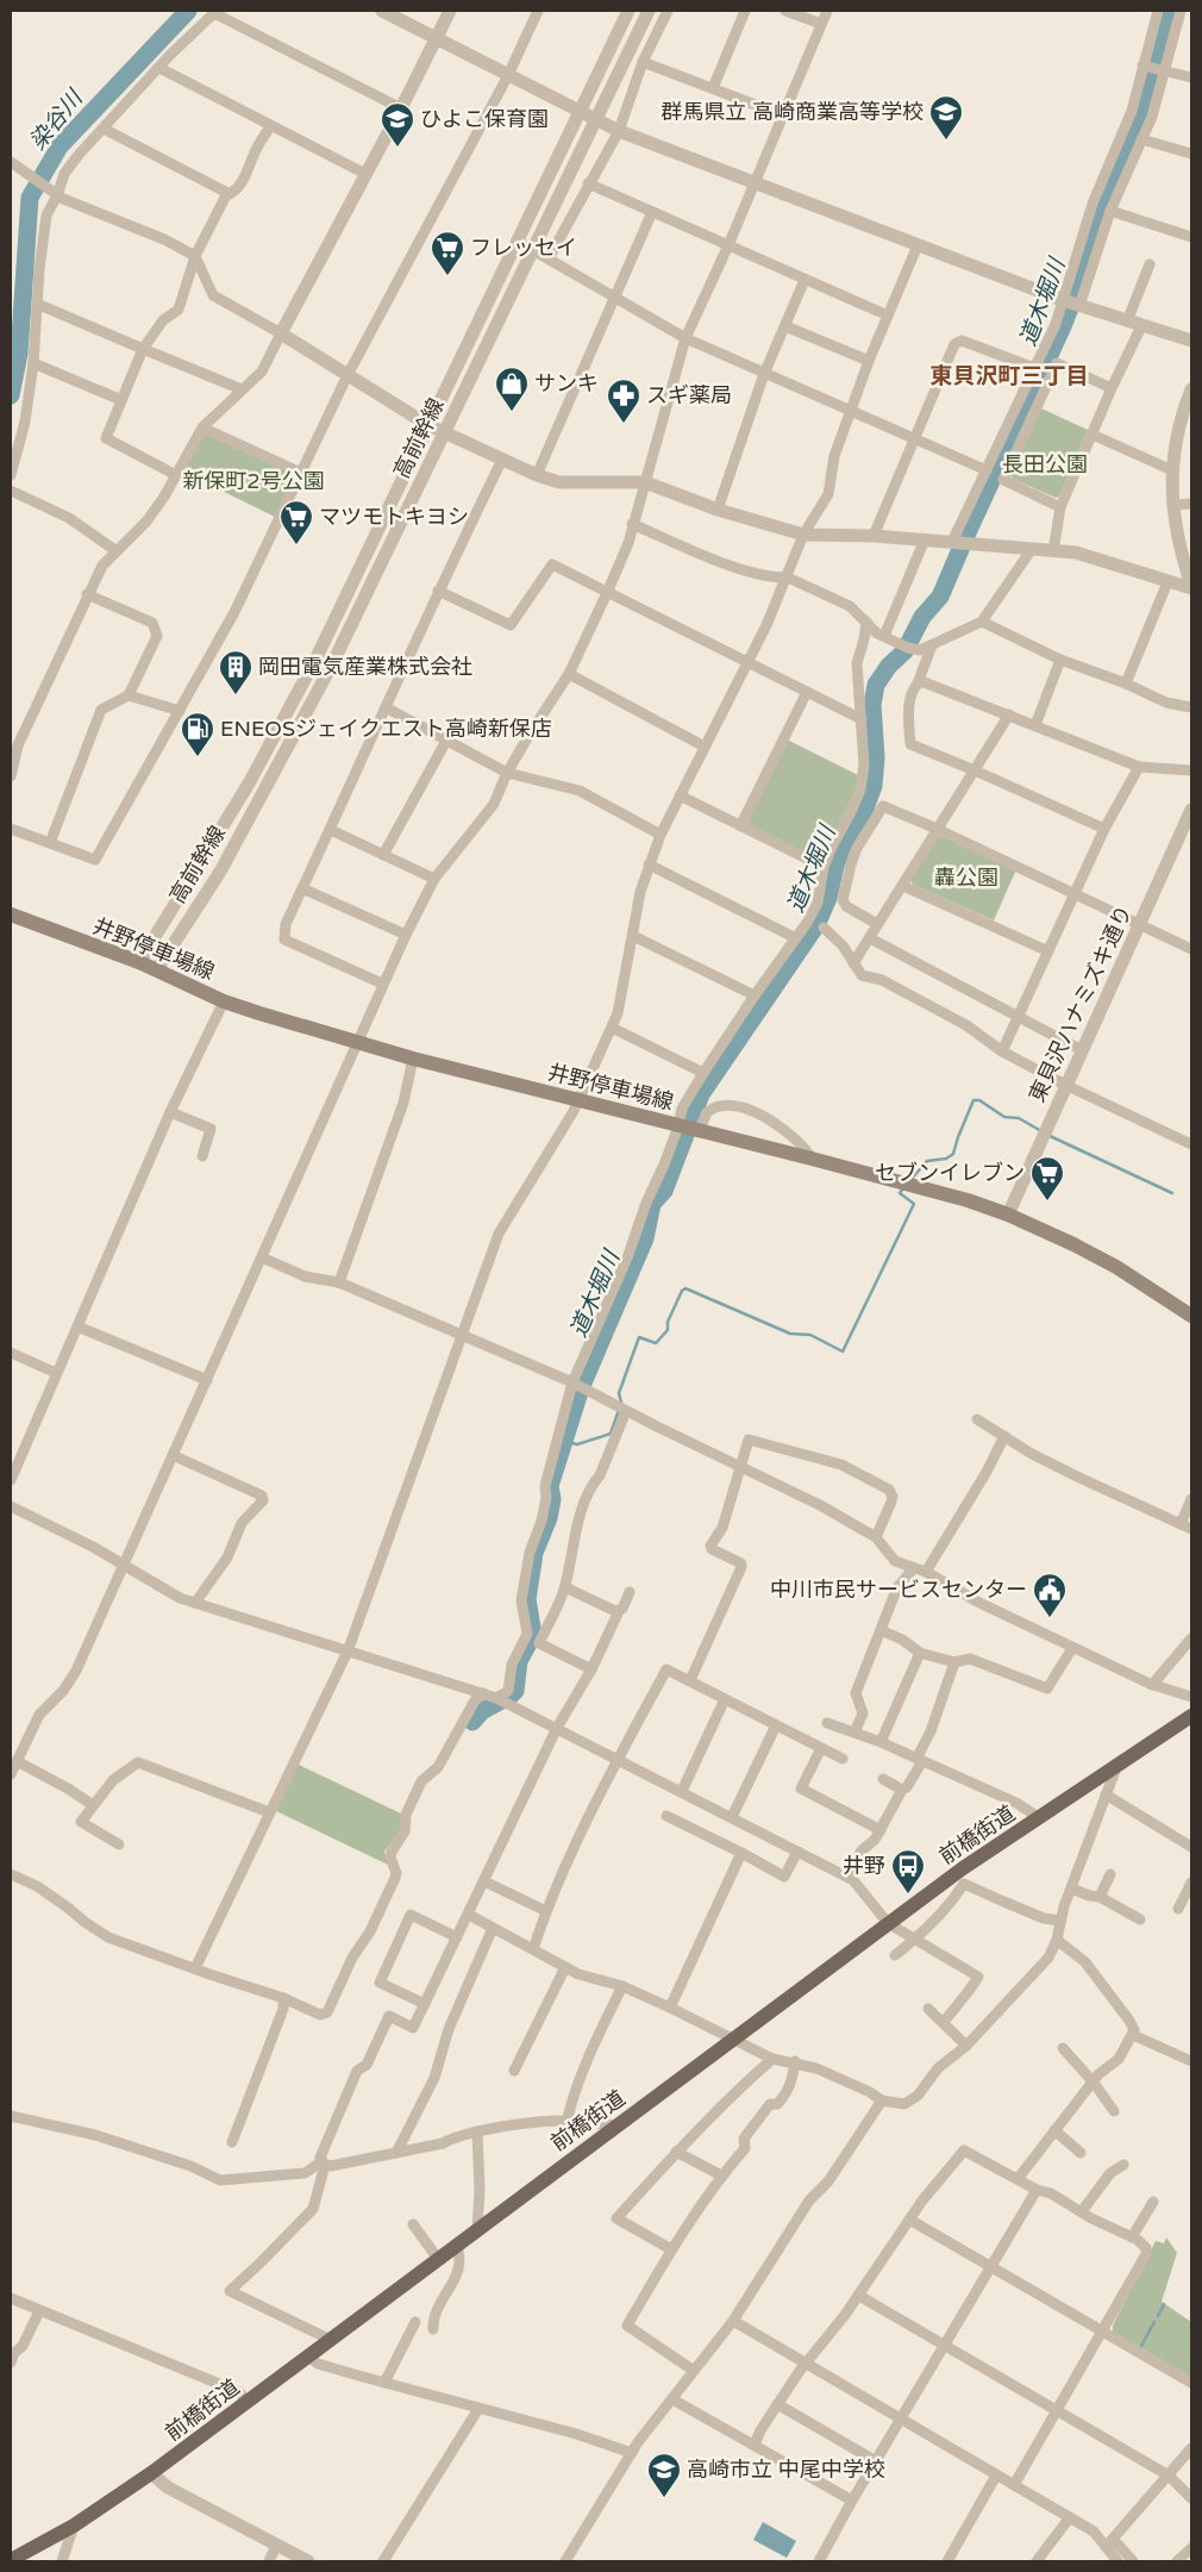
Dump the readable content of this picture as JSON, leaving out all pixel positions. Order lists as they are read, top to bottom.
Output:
{
  "streets": {
    "main road": ["井野停車場線", "前橋街道"],
    "street": ["高前幹線", "東貝沢ハナミズキ通り"]
  },
  "crossings": [
    ["高前幹線", "井野停車場線"],
    ["井野停車場線", "東貝沢ハナミズキ通り"]
  ],
  "districts": ["東貝沢町三丁目"],
  "water": ["染谷川", "道木堀川"],
  "parks": ["長田公園", "新保町2号公園", "轟公園"],
  "places": {
    "school or university": ["群馬県立 高崎商業高等学校", "ひよこ保育園", "高崎市立 中尾中学校"],
    "supermarket": ["フレッセイ", "マツモトキヨシ", "セブンイレブン"],
    "shop": ["サンキ"],
    "pharmacy": ["スギ薬局"],
    "building": ["岡田電気産業株式会社"],
    "fuel station": ["ENEOSジェイクエスト高崎新保店"],
    "public building": ["中川市民サービスセンター"],
    "bus stop": ["井野"]
  }
}
